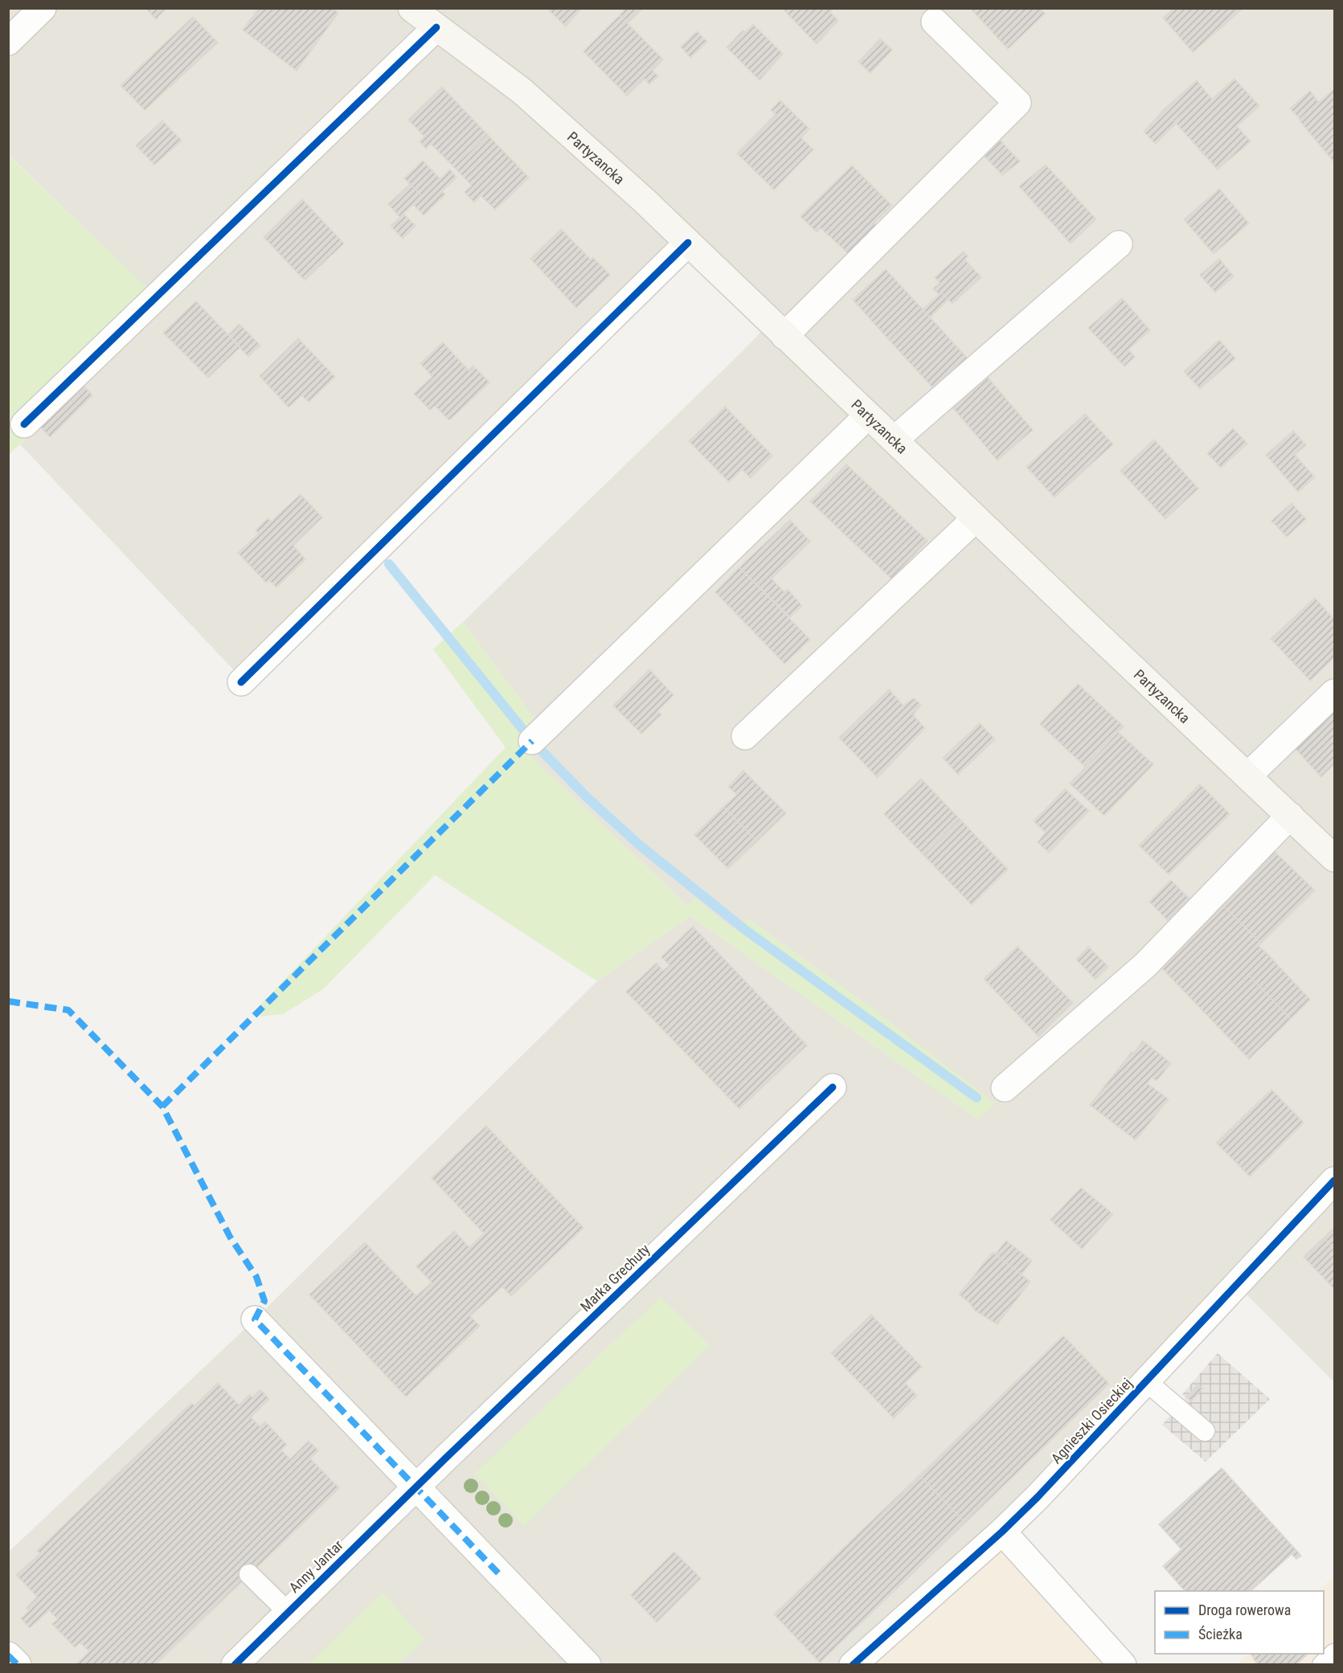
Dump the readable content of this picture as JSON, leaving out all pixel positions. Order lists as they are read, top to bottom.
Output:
{
  "streets": {
    "main road": ["Partyzancka"],
    "street": ["Marka Grechuty", "Agnieszki Osieckiej", "Anny Jantar"]
  },
  "crossings": [
    ["Marka Grechuty", "Anny Jantar"]
  ],
  "legend": ["Droga rowerowa", "Ścieżka"]
}
